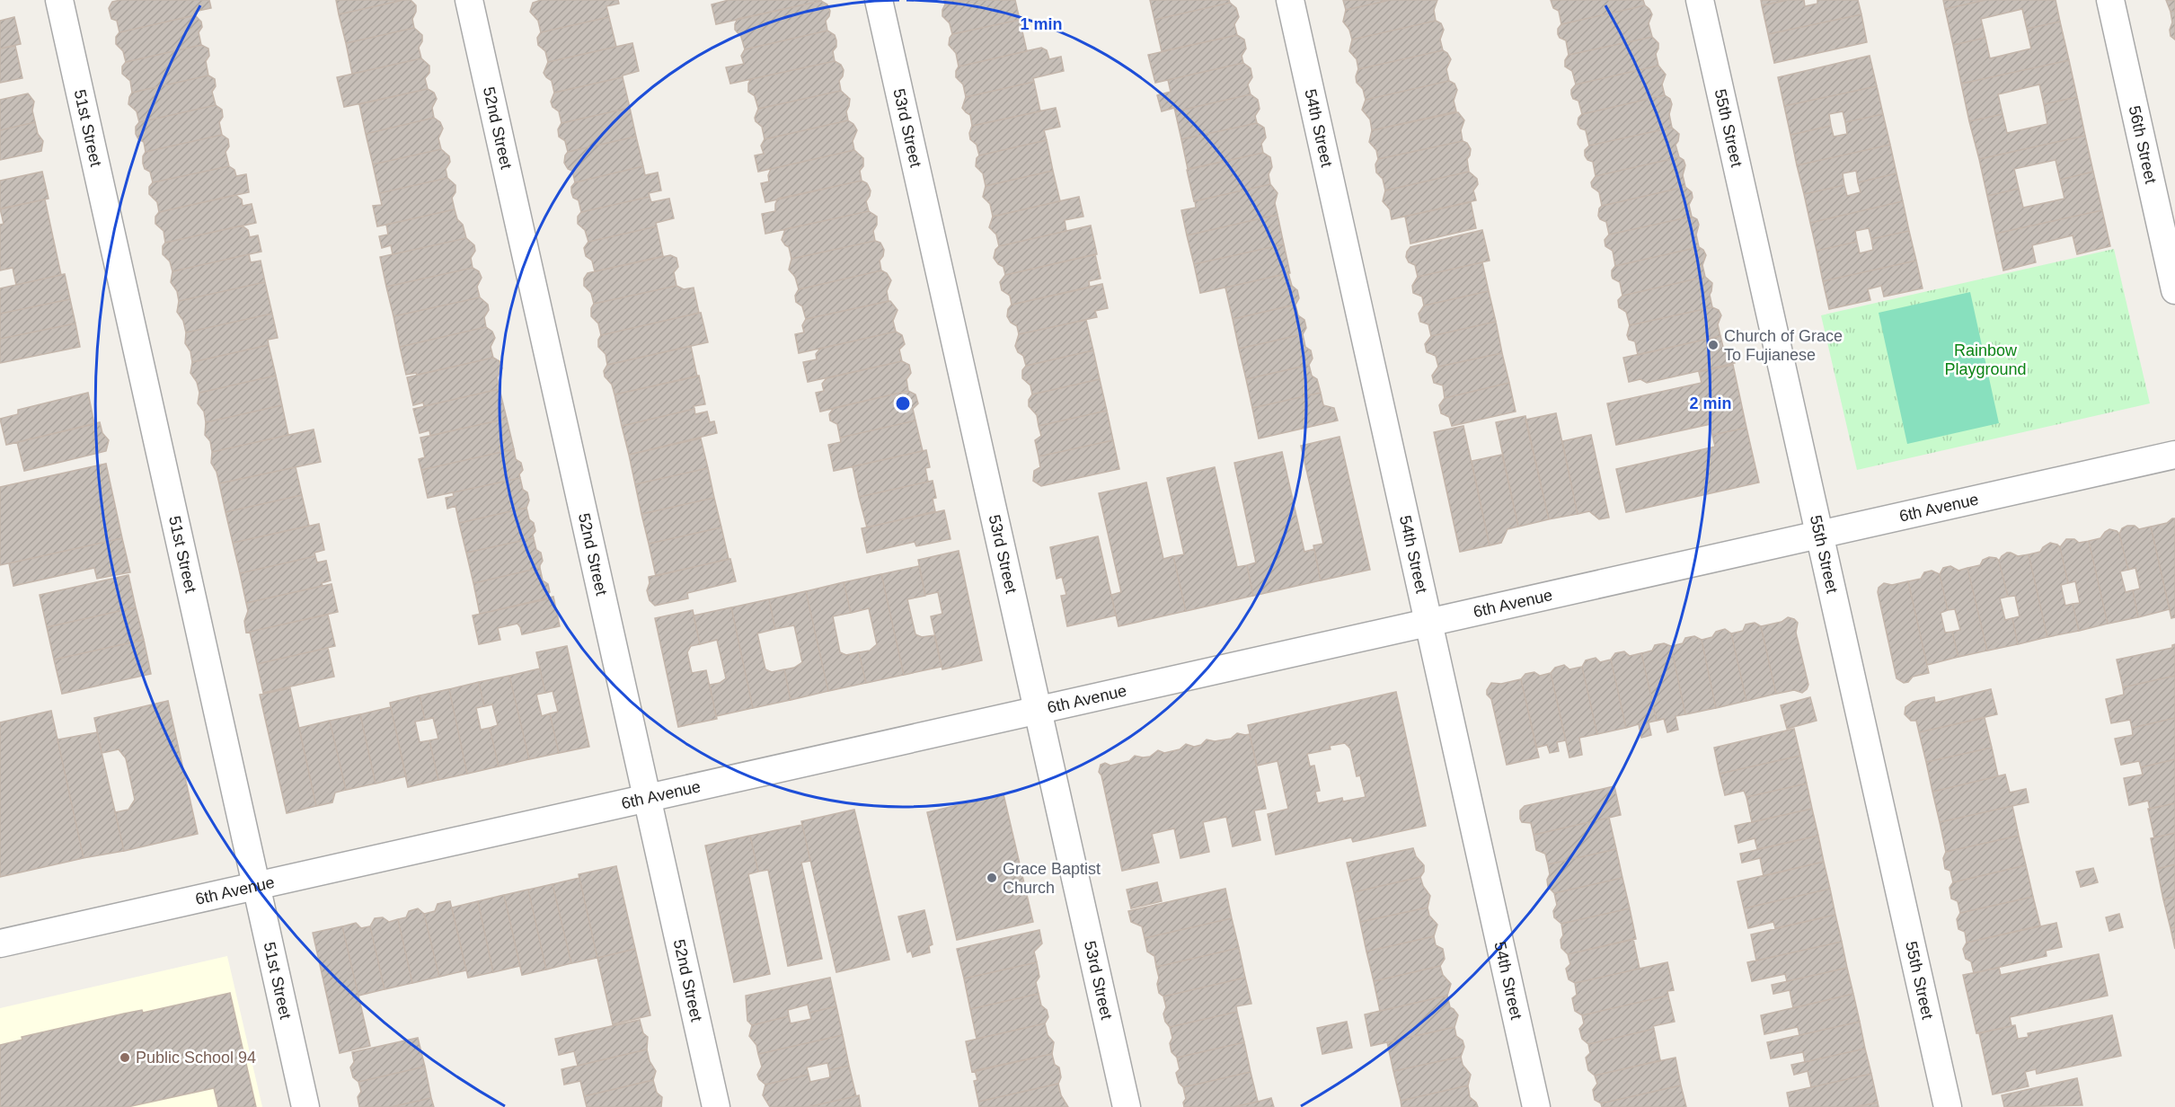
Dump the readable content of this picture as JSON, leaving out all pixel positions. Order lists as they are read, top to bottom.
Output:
{
  "streets": {
    "street": [
      "51st Street",
      "52nd Street",
      "53rd Street",
      "54th Street",
      "55th Street",
      "56th Street",
      "6th Avenue"
    ]
  },
  "crossings": [
    ["51st Street", "6th Avenue"],
    ["52nd Street", "6th Avenue"],
    ["53rd Street", "6th Avenue"],
    ["54th Street", "6th Avenue"],
    ["55th Street", "6th Avenue"]
  ],
  "parks": ["Rainbow Playground"],
  "places": ["Church of Grace To Fujianese", "Grace Baptist Church", "Public School 94"],
  "rings": ["1 min", "2 min"]
}
